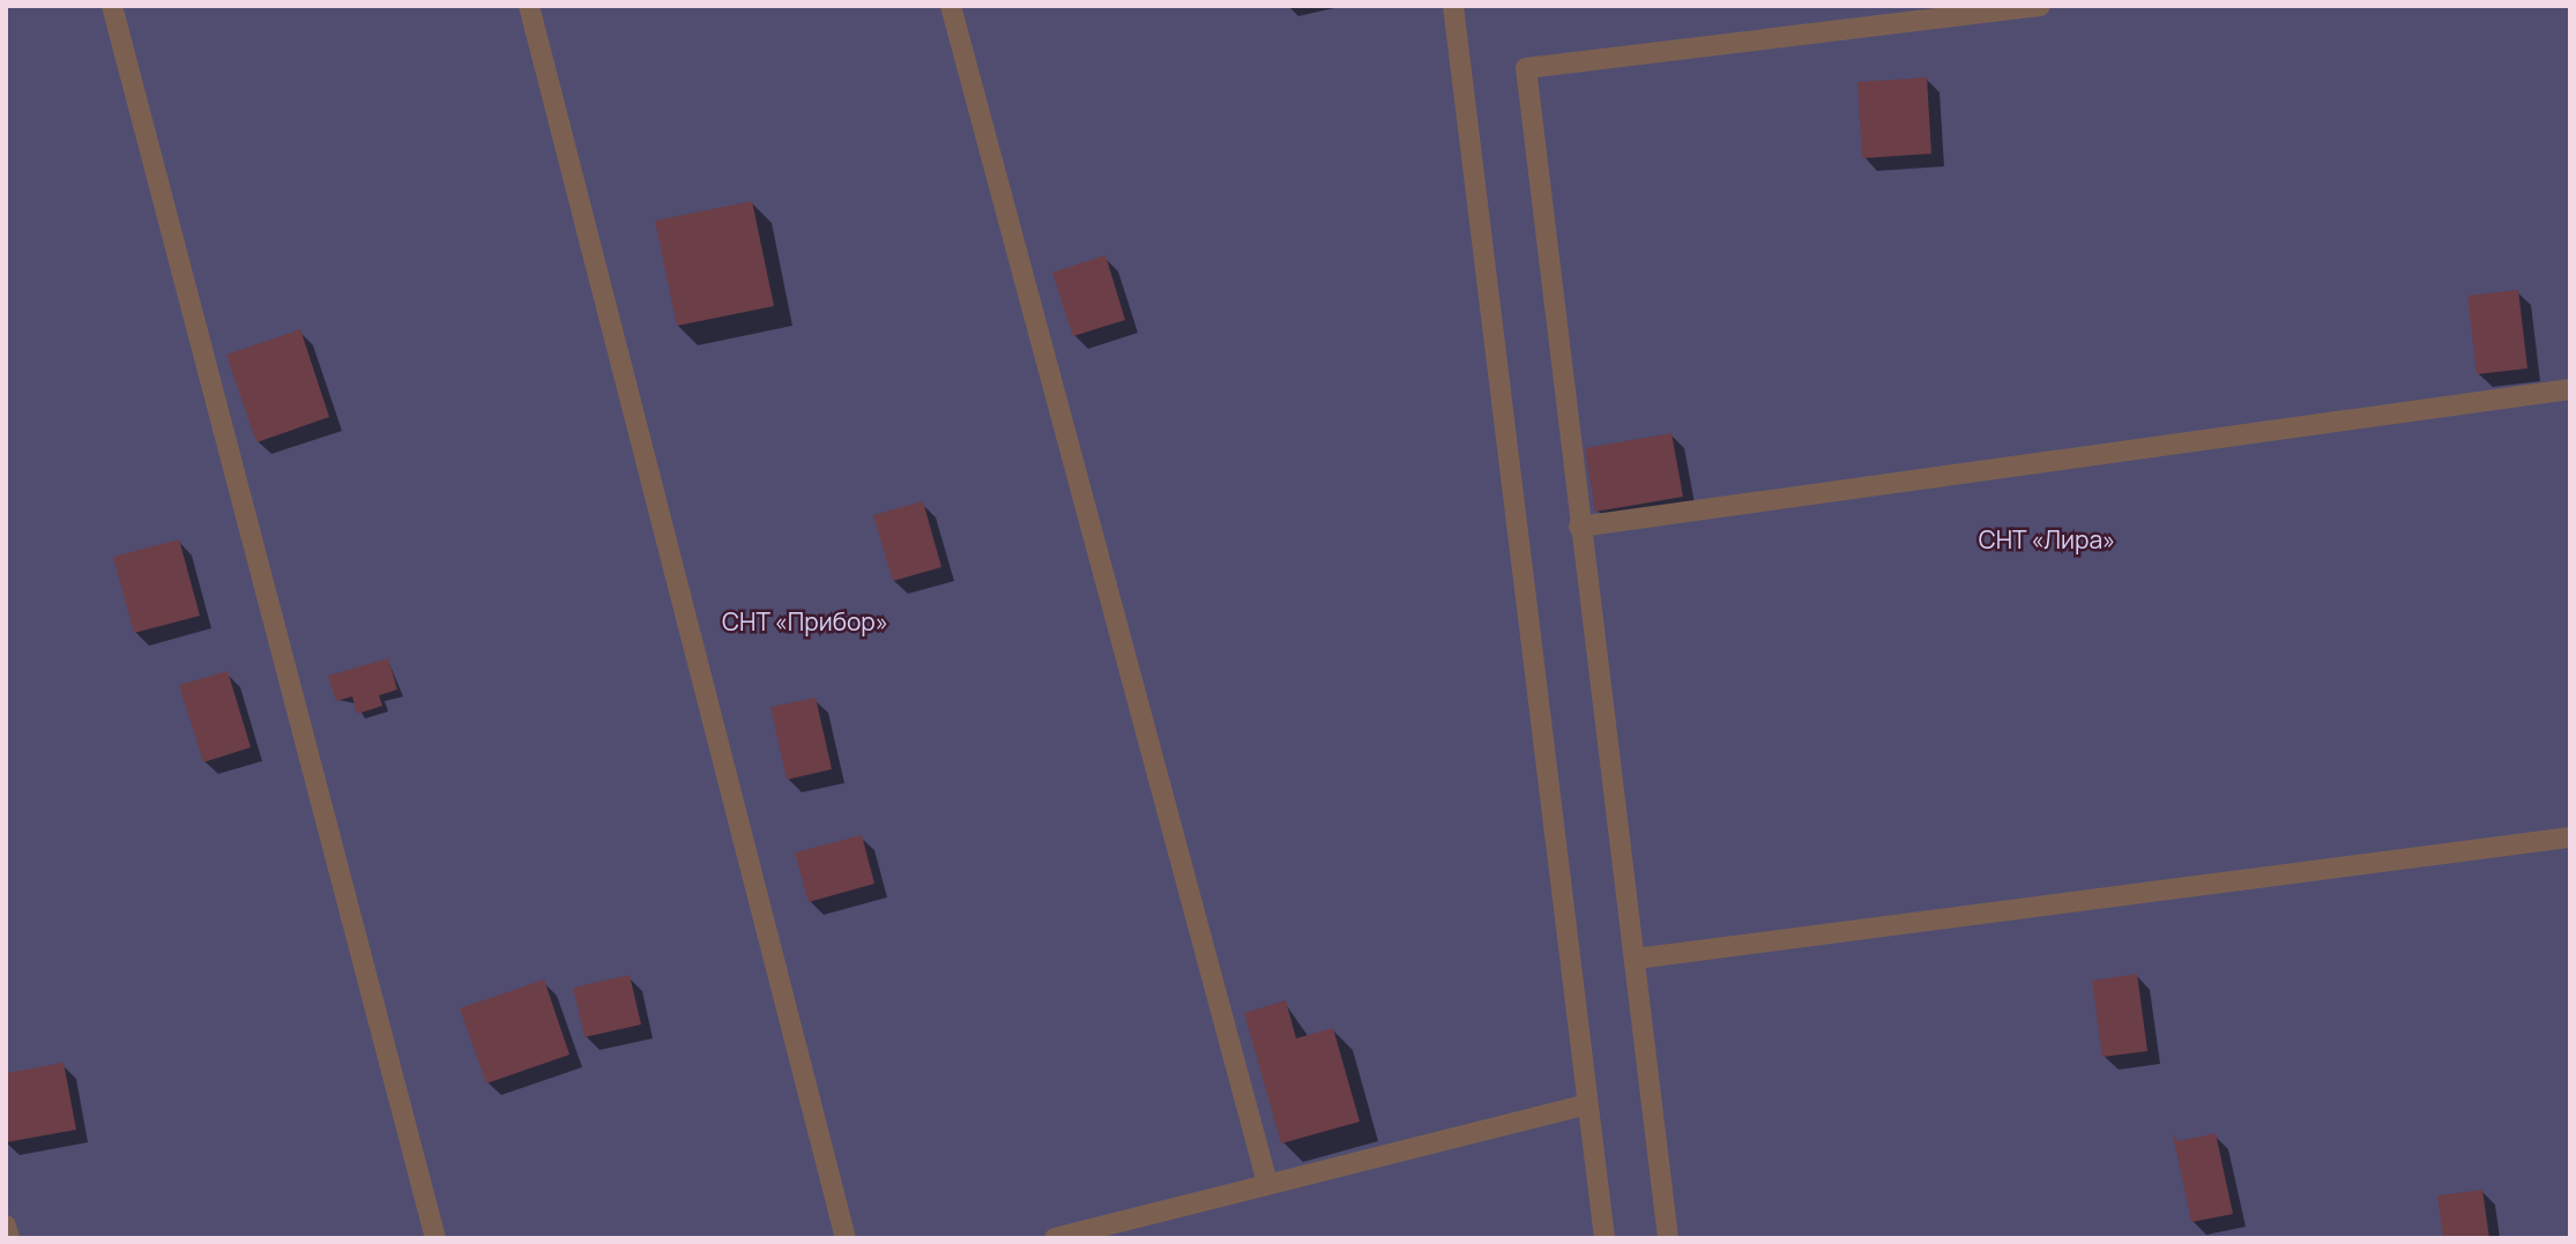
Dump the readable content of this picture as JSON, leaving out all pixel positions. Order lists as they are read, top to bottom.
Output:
{
  "parks": ["СНТ «Лира»", "СНТ «Прибор»"]
}
